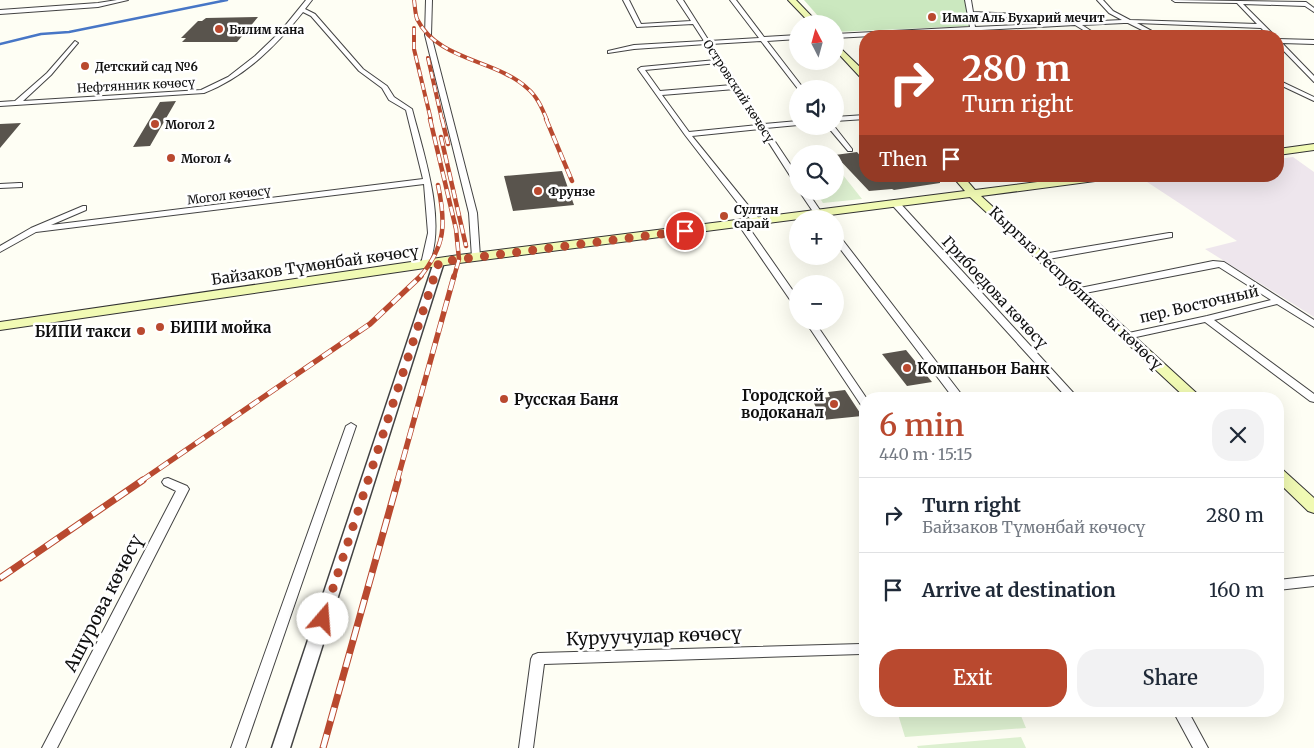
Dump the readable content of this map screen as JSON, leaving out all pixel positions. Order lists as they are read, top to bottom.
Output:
{
  "streets": {
    "main road": ["Байзаков Түмөнбай көчөсү", "Кыргыз Республикасы көчөсү"],
    "street": [
      "Нефтянник көчөсү",
      "Островский көчөсү",
      "Могол көчөсү",
      "Грибоедова көчөсү",
      "пер. Восточный",
      "Ашурова көчөсү",
      "Куруучулар көчөсү"
    ]
  },
  "crossings": [
    ["Байзаков Түмөнбай көчөсү", "Кыргыз Республикасы көчөсү"],
    ["Байзаков Түмөнбай көчөсү", "Грибоедова көчөсү"],
    ["Кыргыз Республикасы көчөсү", "пер. Восточный"]
  ],
  "places": [
    "Имам Аль Бухарий мечит",
    "Билим кана",
    "Детский сад №6",
    "Могол 2",
    "Могол 4",
    "Фрунзе",
    "Султан сарай",
    "БИПИ мойка",
    "БИПИ такси",
    "Компаньон Банк",
    "Русская Баня",
    "Городской водоканал"
  ],
  "north": "top",
  "page": {
    "map_buttons": ["+", "−"],
    "turn": ["280 m", "Turn right"],
    "then": "Then",
    "heading": ["6 min", "440 m · 15:15"],
    "list": [
      {
        "name": "Turn right",
        "note": "Байзаков Түмөнбай көчөсү",
        "value": "280 m"
      },
      {
        "name": "Arrive at destination",
        "value": "160 m"
      }
    ],
    "buttons": ["Exit", "Share"]
  }
}
